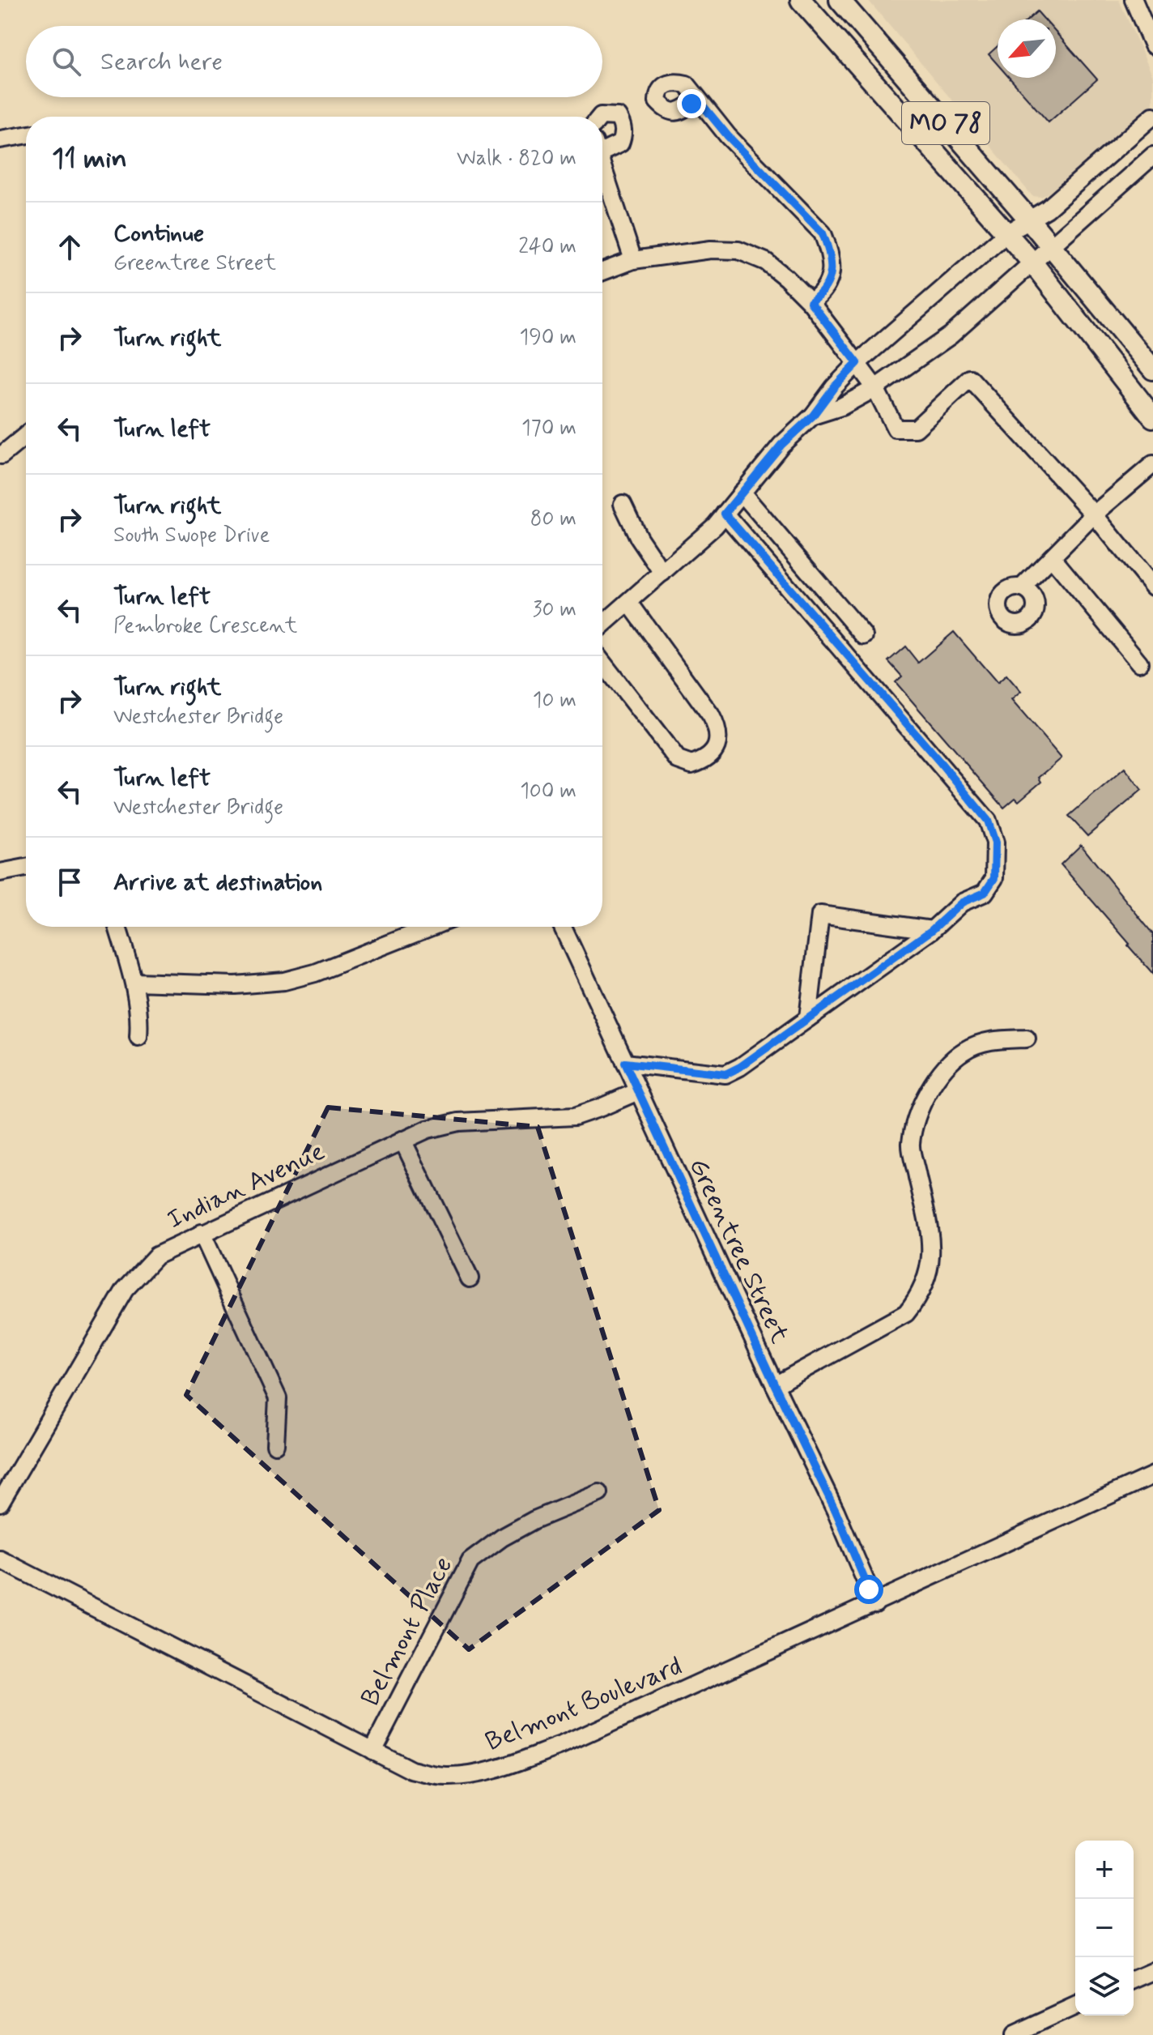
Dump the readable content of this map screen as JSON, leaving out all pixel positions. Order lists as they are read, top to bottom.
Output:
{
  "streets": {
    "main road": ["MO 78"],
    "street": [
      "Indian Avenue",
      "Greentree Street",
      "Belmont Place",
      "Belmont Boulevard"
    ]
  },
  "crossings": [
    ["Indian Avenue", "Greentree Street"],
    ["Greentree Street", "Belmont Boulevard"],
    ["Belmont Place", "Belmont Boulevard"]
  ],
  "north": "bottom left",
  "page": {
    "search": "Search here",
    "heading": ["11 min", "Walk · 820 m"],
    "list": [
      ["Continue", "Greentree Street", "240 m"],
      ["Turn right", "190 m"],
      ["Turn left", "170 m"],
      ["Turn right", "South Swope Drive", "80 m"],
      ["Turn left", "Pembroke Crescent", "30 m"],
      ["Turn right", "Westchester Bridge", "10 m"],
      ["Turn left", "Westchester Bridge", "100 m"],
      "Arrive at destination"
    ],
    "map_buttons": ["+", "−"]
  }
}
